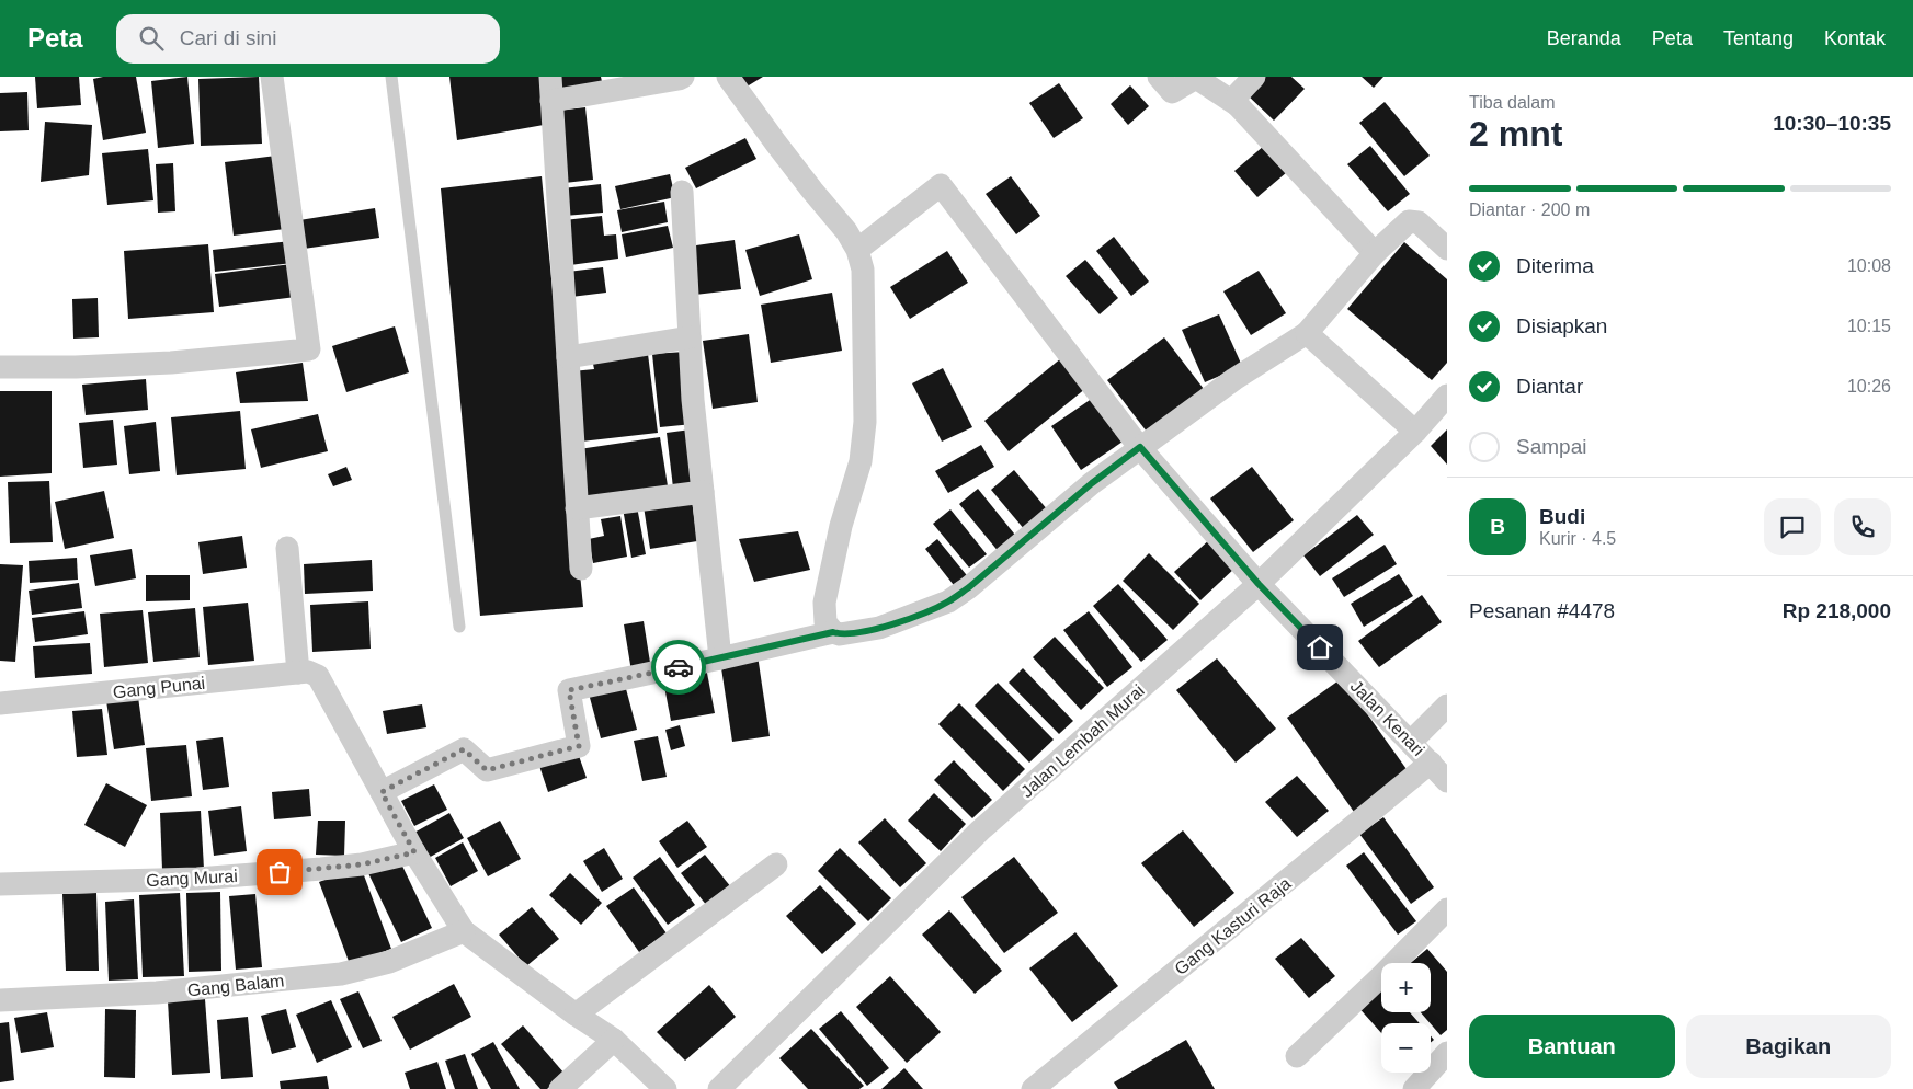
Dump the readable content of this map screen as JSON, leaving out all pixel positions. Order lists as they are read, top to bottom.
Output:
{
  "streets": {
    "street": [
      "Gang Punai",
      "Jalan Kenari",
      "Jalan Lembah Murai",
      "Gang Murai",
      "Gang Kasturi Raja",
      "Gang Balam"
    ]
  },
  "crossings": [
    ["Jalan Kenari", "Jalan Lembah Murai"],
    ["Jalan Kenari", "Gang Kasturi Raja"]
  ],
  "page": {
    "header": "Peta",
    "search": "Cari di sini",
    "nav": [
      "Beranda",
      "Peta",
      "Tentang",
      "Kontak"
    ],
    "heading": ["2 mnt", "Tiba dalam", "10:30–10:35"],
    "panel": [
      "Budi",
      "Kurir · 4.5",
      "Pesanan #4478",
      "Rp 218,000"
    ],
    "bar": "Diantar · 200 m",
    "list": [
      ["Diterima", "10:08"],
      ["Disiapkan", "10:15"],
      ["Diantar", "10:26"],
      "Sampai"
    ],
    "round": "B",
    "map_buttons": ["+", "−"],
    "buttons": ["Bantuan", "Bagikan"]
  }
}
